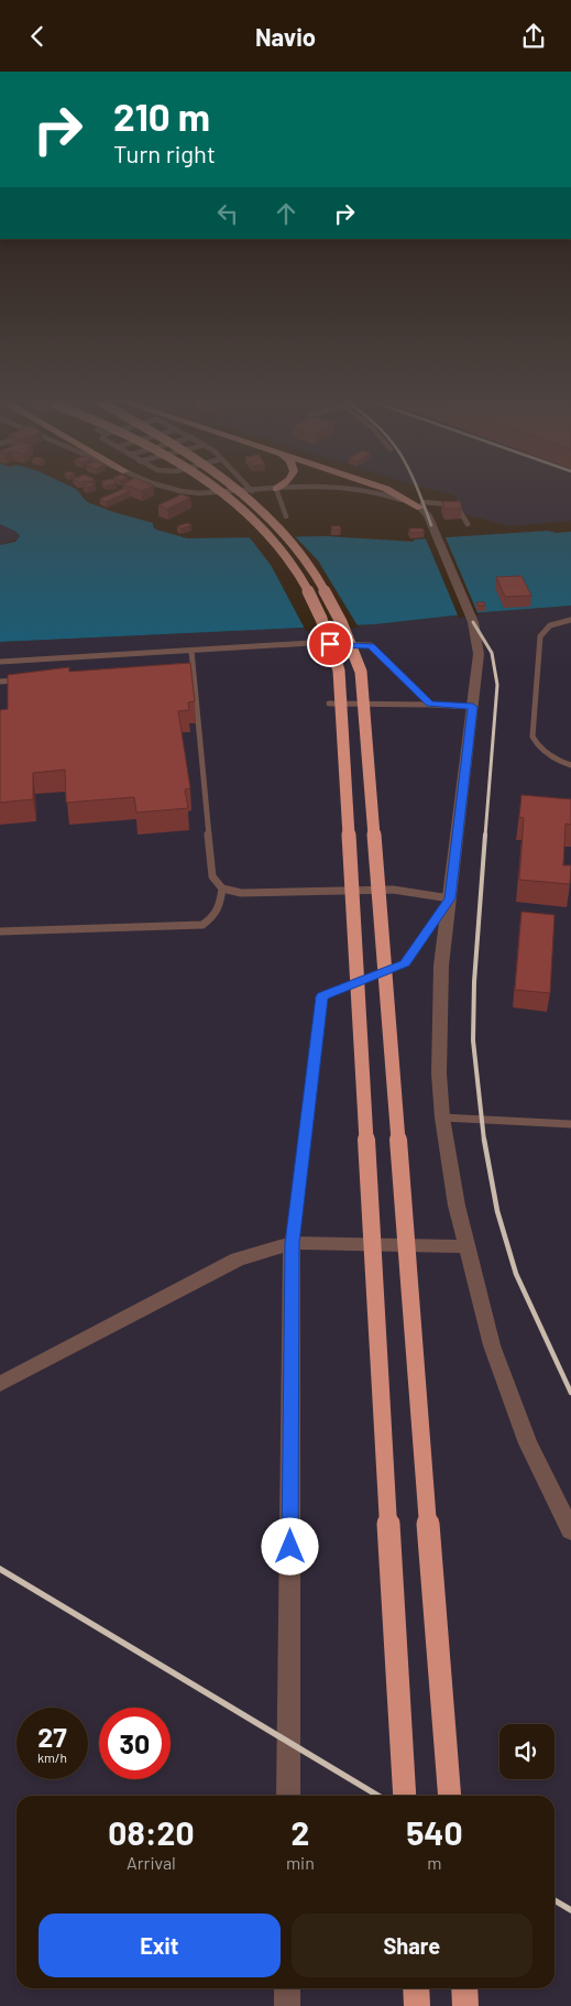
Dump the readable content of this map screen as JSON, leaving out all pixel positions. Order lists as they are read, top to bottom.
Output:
{
  "page": {
    "header": "Navio",
    "turn": ["210 m", "Turn right"],
    "speed": "27 km/h",
    "limit": "30",
    "eta": [
      "08:20",
      "Arrival",
      "2",
      "min",
      "540",
      "m"
    ],
    "buttons": ["Exit", "Share"]
  }
}
